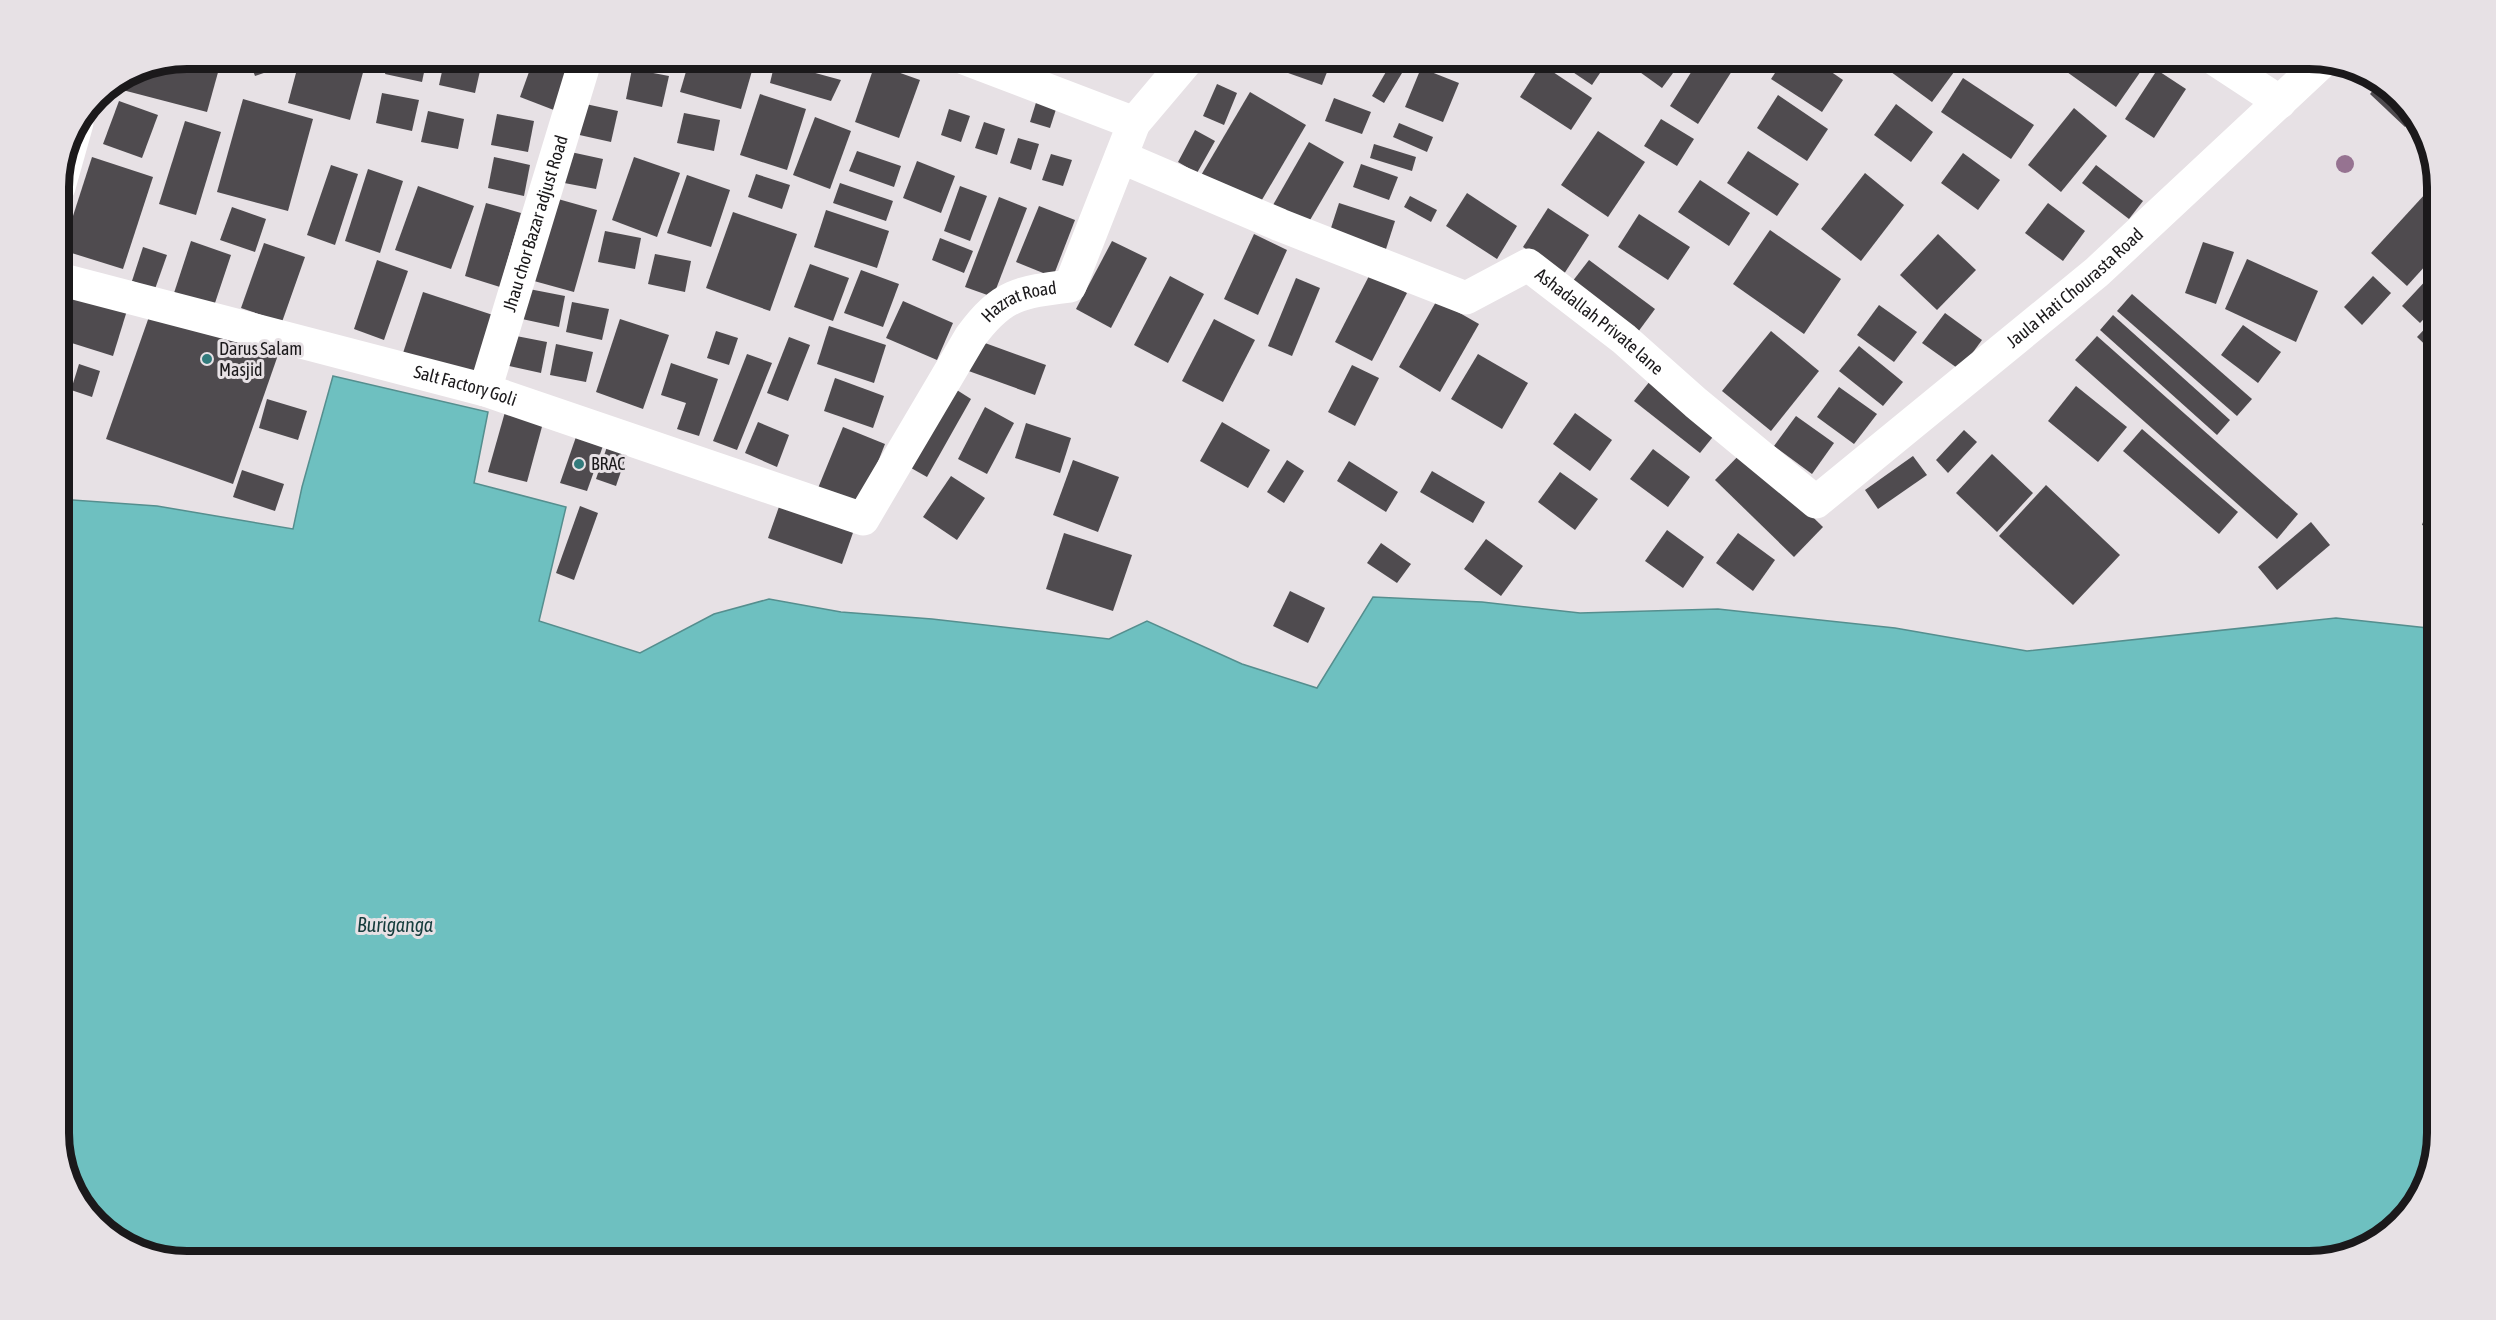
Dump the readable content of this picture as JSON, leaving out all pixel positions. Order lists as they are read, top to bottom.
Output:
{
  "streets": {
    "street": [
      "Jhau chor Bazar adjust Road",
      "Jaula Hati Chourasta Road",
      "Hazrat Road",
      "Ashadallah Private lane",
      "Salt Factory Goli"
    ]
  },
  "crossings": [
    ["Jhau chor Bazar adjust Road", "Salt Factory Goli"],
    ["Jaula Hati Chourasta Road", "Ashadallah Private lane"],
    ["Hazrat Road", "Ashadallah Private lane"],
    ["Hazrat Road", "Salt Factory Goli"]
  ],
  "water": ["Buriganga"],
  "places": ["Darus Salam Masjid", "BRAC"]
}
